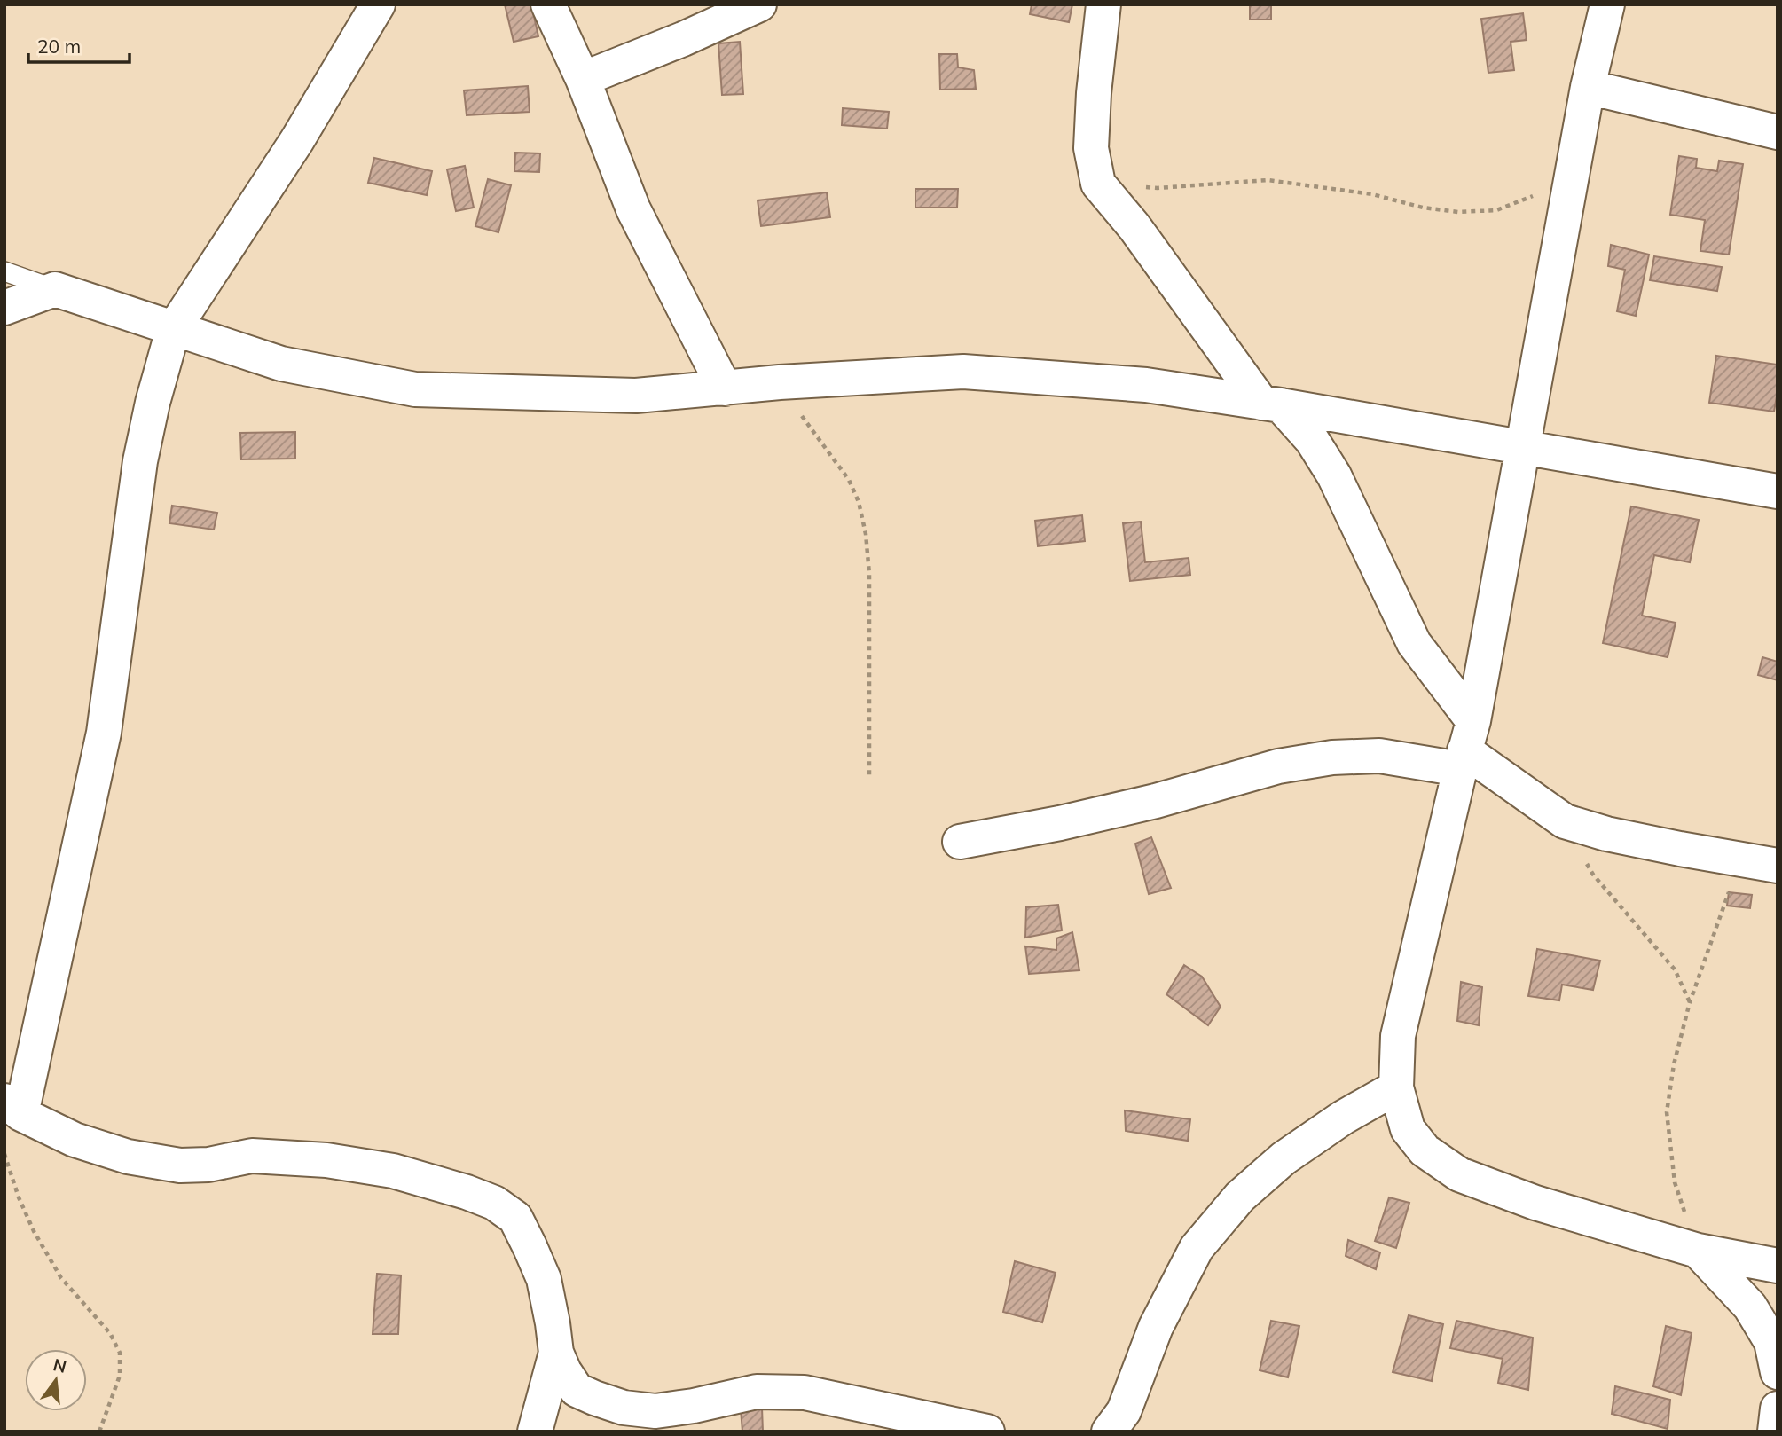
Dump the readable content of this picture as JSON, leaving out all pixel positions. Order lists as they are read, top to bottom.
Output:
{
  "scale_bar": "20 m",
  "north": "top"
}
